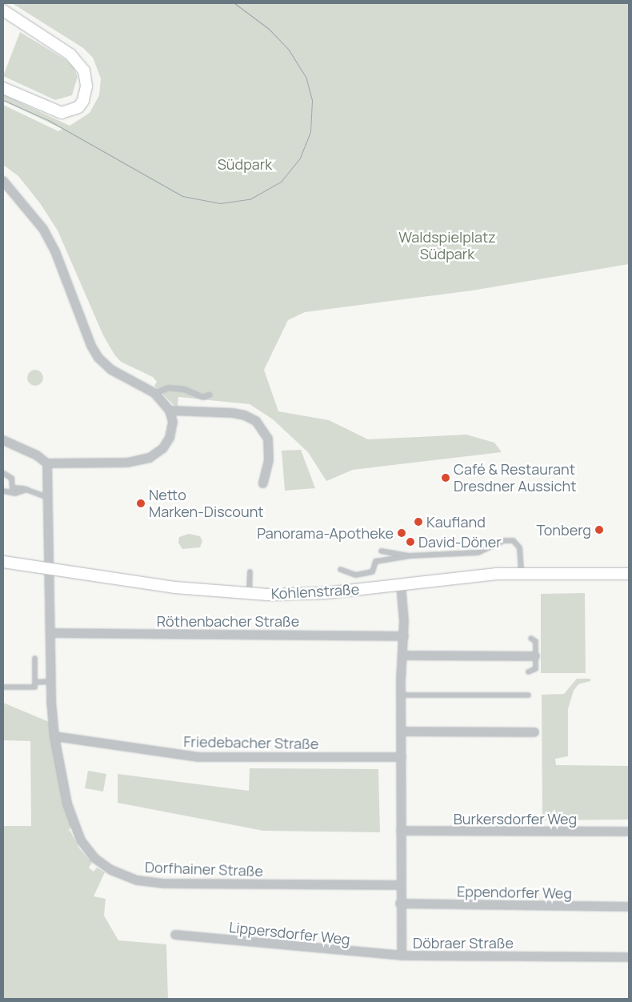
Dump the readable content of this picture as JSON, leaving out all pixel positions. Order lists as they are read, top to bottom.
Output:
{
  "streets": {
    "street": [
      "Kohlenstraße",
      "Röthenbacher Straße",
      "Friedebacher Straße",
      "Burkersdorfer Weg",
      "Dorfhainer Straße",
      "Eppendorfer Weg",
      "Lippersdorfer Weg",
      "Döbraer Straße"
    ]
  },
  "crossings": [
    ["Kohlenstraße", "Dorfhainer Straße"],
    ["Kohlenstraße", "Döbraer Straße"],
    ["Röthenbacher Straße", "Dorfhainer Straße"],
    ["Röthenbacher Straße", "Döbraer Straße"],
    ["Friedebacher Straße", "Dorfhainer Straße"],
    ["Friedebacher Straße", "Döbraer Straße"],
    ["Burkersdorfer Weg", "Döbraer Straße"],
    ["Dorfhainer Straße", "Döbraer Straße"],
    ["Eppendorfer Weg", "Döbraer Straße"],
    ["Lippersdorfer Weg", "Döbraer Straße"]
  ],
  "parks": ["Südpark", "Waldspielplatz Südpark"],
  "places": [
    "Café & Restaurant Dresdner Aussicht",
    "Netto Marken-Discount",
    "Kaufland",
    "Tonberg",
    "Panorama-Apotheke",
    "David-Döner"
  ]
}
